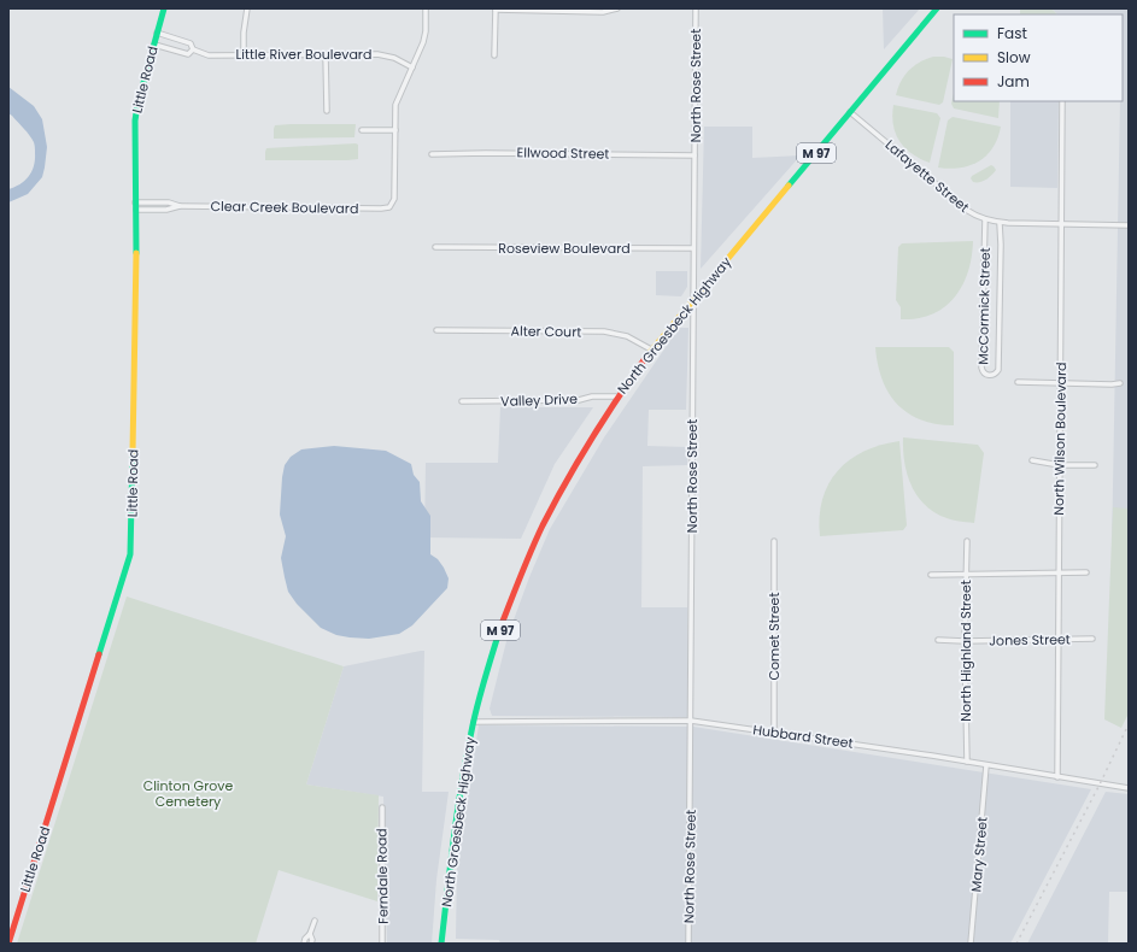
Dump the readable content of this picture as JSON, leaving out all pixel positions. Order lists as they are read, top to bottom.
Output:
{
  "streets": {
    "main road": ["Little Road", "M 97", "North Groesbeck Highway"],
    "street": [
      "Little River Boulevard",
      "North Rose Street",
      "Ellwood Street",
      "Lafayette Street",
      "Clear Creek Boulevard",
      "Roseview Boulevard",
      "McCormick Street",
      "Alter Court",
      "Valley Drive",
      "North Wilson Boulevard",
      "Comet Street",
      "Jones Street",
      "North Highland Street",
      "Hubbard Street",
      "Mary Street",
      "Ferndale Road"
    ]
  },
  "crossings": [
    ["Little River Boulevard", "Little Road"],
    ["Little Road", "Clear Creek Boulevard"],
    ["North Rose Street", "Ellwood Street"],
    ["North Rose Street", "Roseview Boulevard"],
    ["North Rose Street", "North Groesbeck Highway"],
    ["North Rose Street", "Hubbard Street"],
    ["Lafayette Street", "McCormick Street"],
    ["Lafayette Street", "North Groesbeck Highway"],
    ["Lafayette Street", "North Wilson Boulevard"],
    ["North Groesbeck Highway", "Alter Court"],
    ["North Groesbeck Highway", "Valley Drive"],
    ["North Groesbeck Highway", "Hubbard Street"],
    ["North Wilson Boulevard", "Jones Street"],
    ["North Wilson Boulevard", "Hubbard Street"],
    ["Comet Street", "Hubbard Street"],
    ["Jones Street", "North Highland Street"],
    ["North Highland Street", "Hubbard Street"],
    ["Hubbard Street", "Mary Street"]
  ],
  "parks": ["Clinton Grove Cemetery"],
  "legend": ["Fast", "Slow", "Jam"]
}
